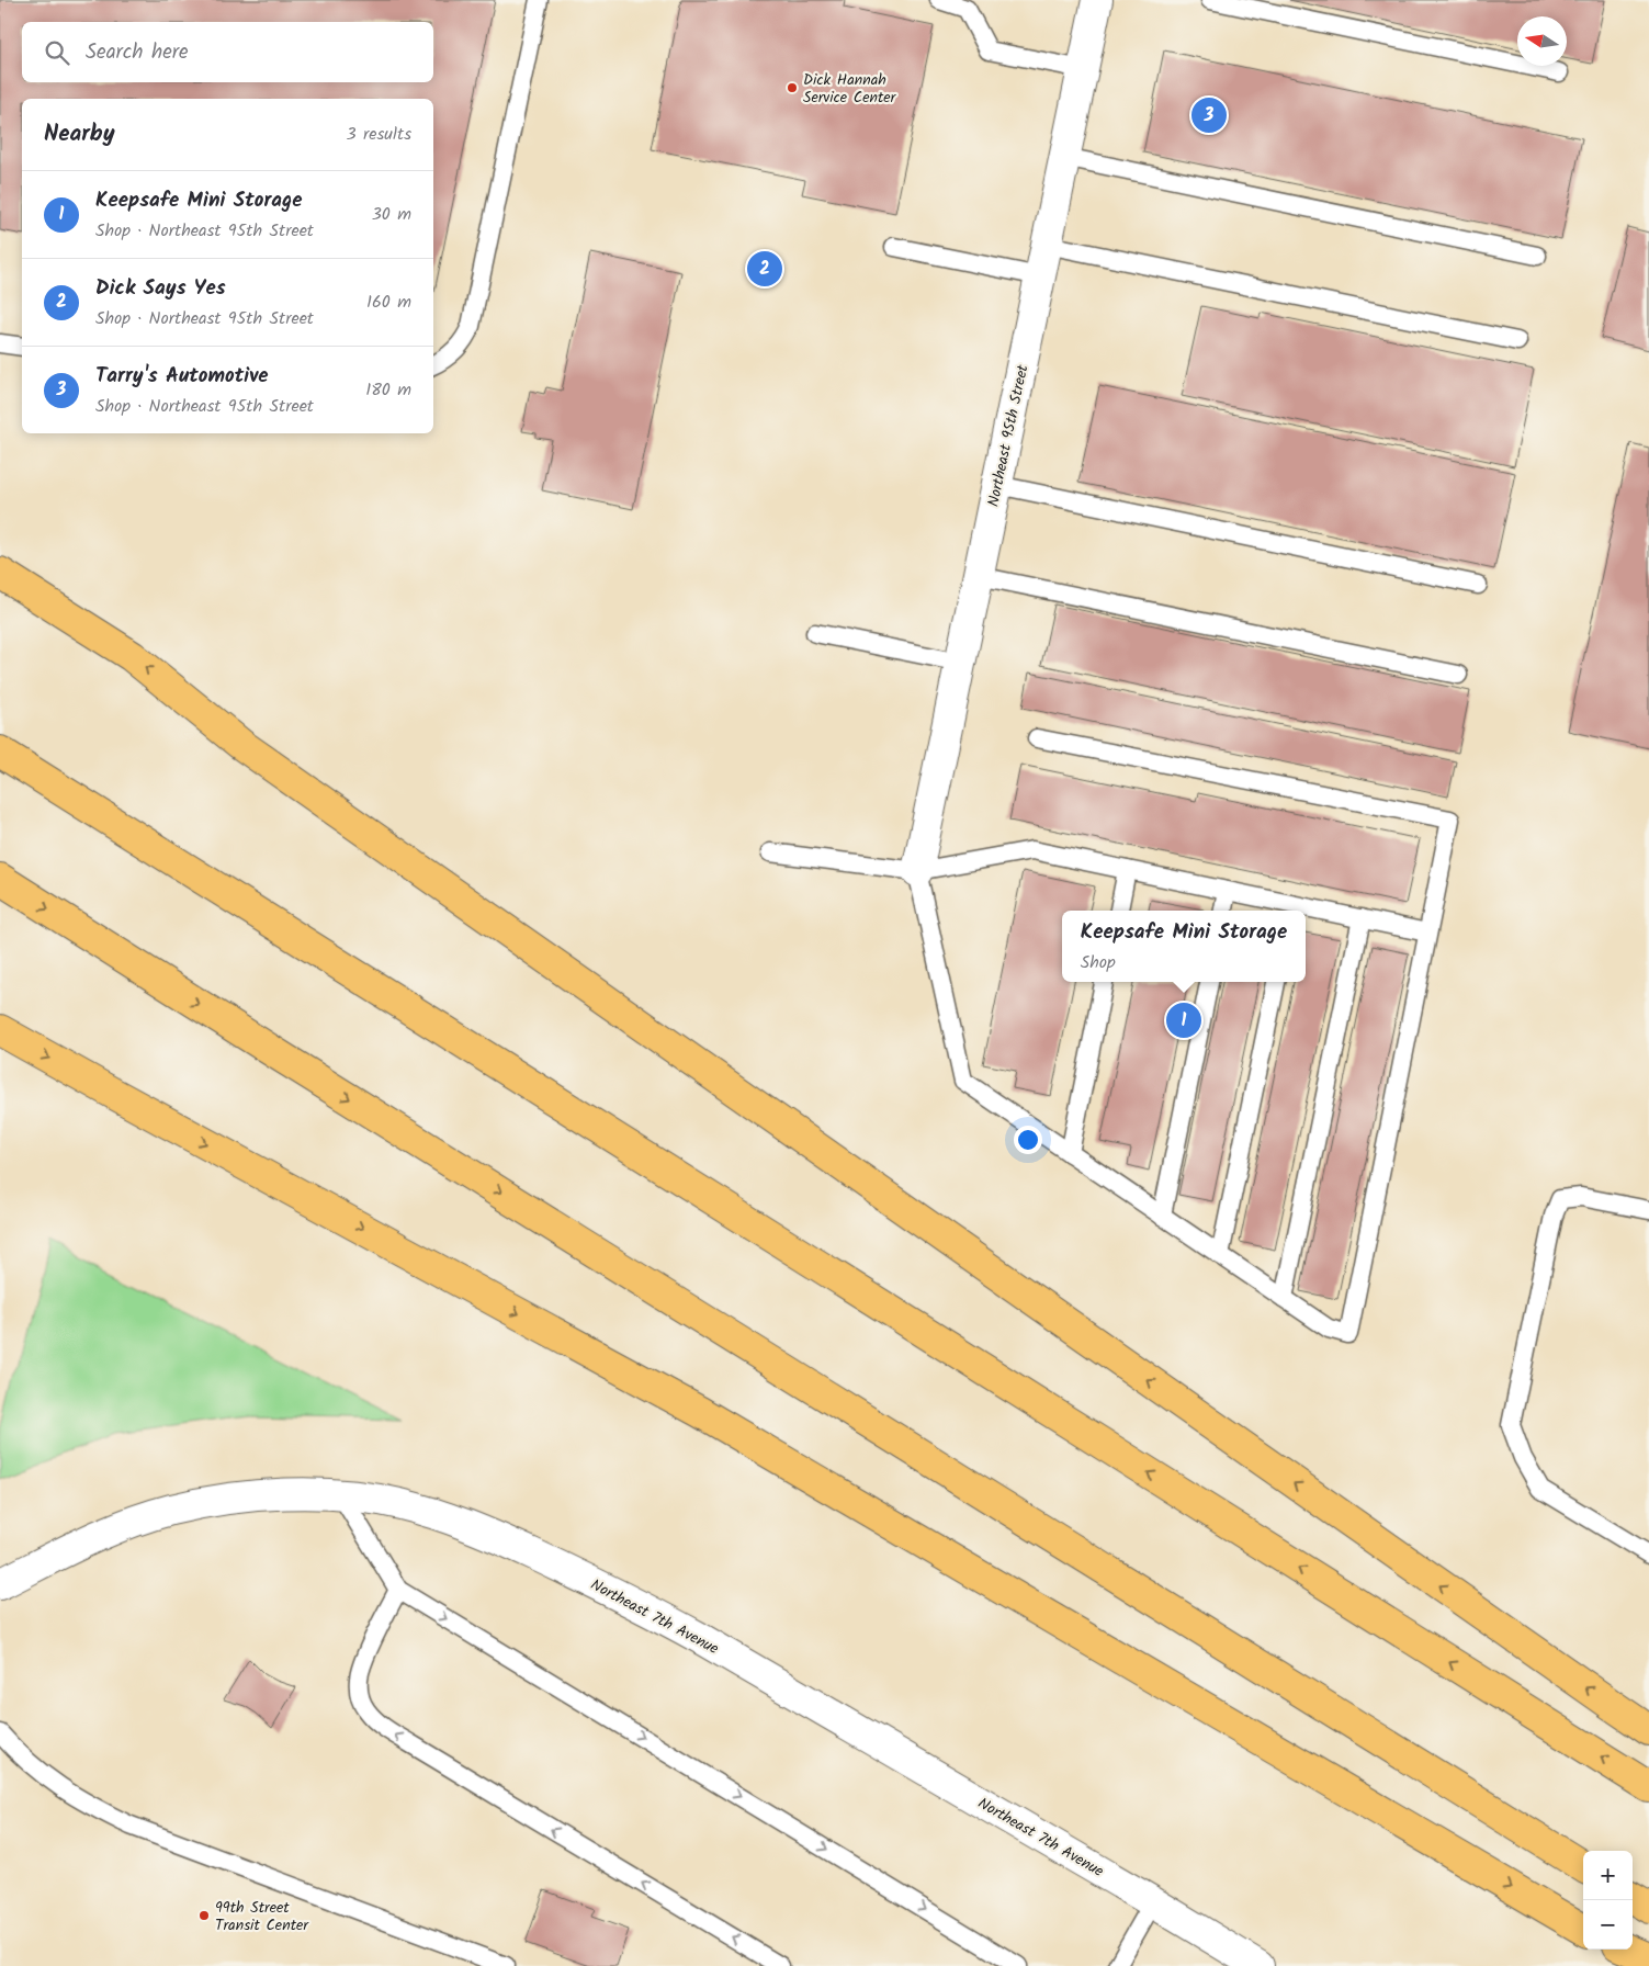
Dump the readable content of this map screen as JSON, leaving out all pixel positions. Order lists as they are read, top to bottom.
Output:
{
  "streets": {
    "street": ["Northeast 95th Street", "Northeast 7th Avenue"]
  },
  "places": ["Dick Hannah Service Center", "99th Street Transit Center"],
  "north": "left",
  "page": {
    "search": "Search here",
    "pins": ["3", "2", "1"],
    "heading": ["Nearby", "3 results"],
    "list": [
      {
        "mark": "1",
        "name": "Keepsafe Mini Storage",
        "note": "Shop · Northeast 95th Street",
        "value": "30 m"
      },
      {
        "mark": "2",
        "name": "Dick Says Yes",
        "note": "Shop · Northeast 95th Street",
        "value": "160 m"
      },
      {
        "mark": "3",
        "name": "Tarry's Automotive",
        "note": "Shop · Northeast 95th Street",
        "value": "180 m"
      }
    ],
    "popup": ["Keepsafe Mini Storage", "Shop"],
    "map_buttons": ["+", "−"]
  }
}
